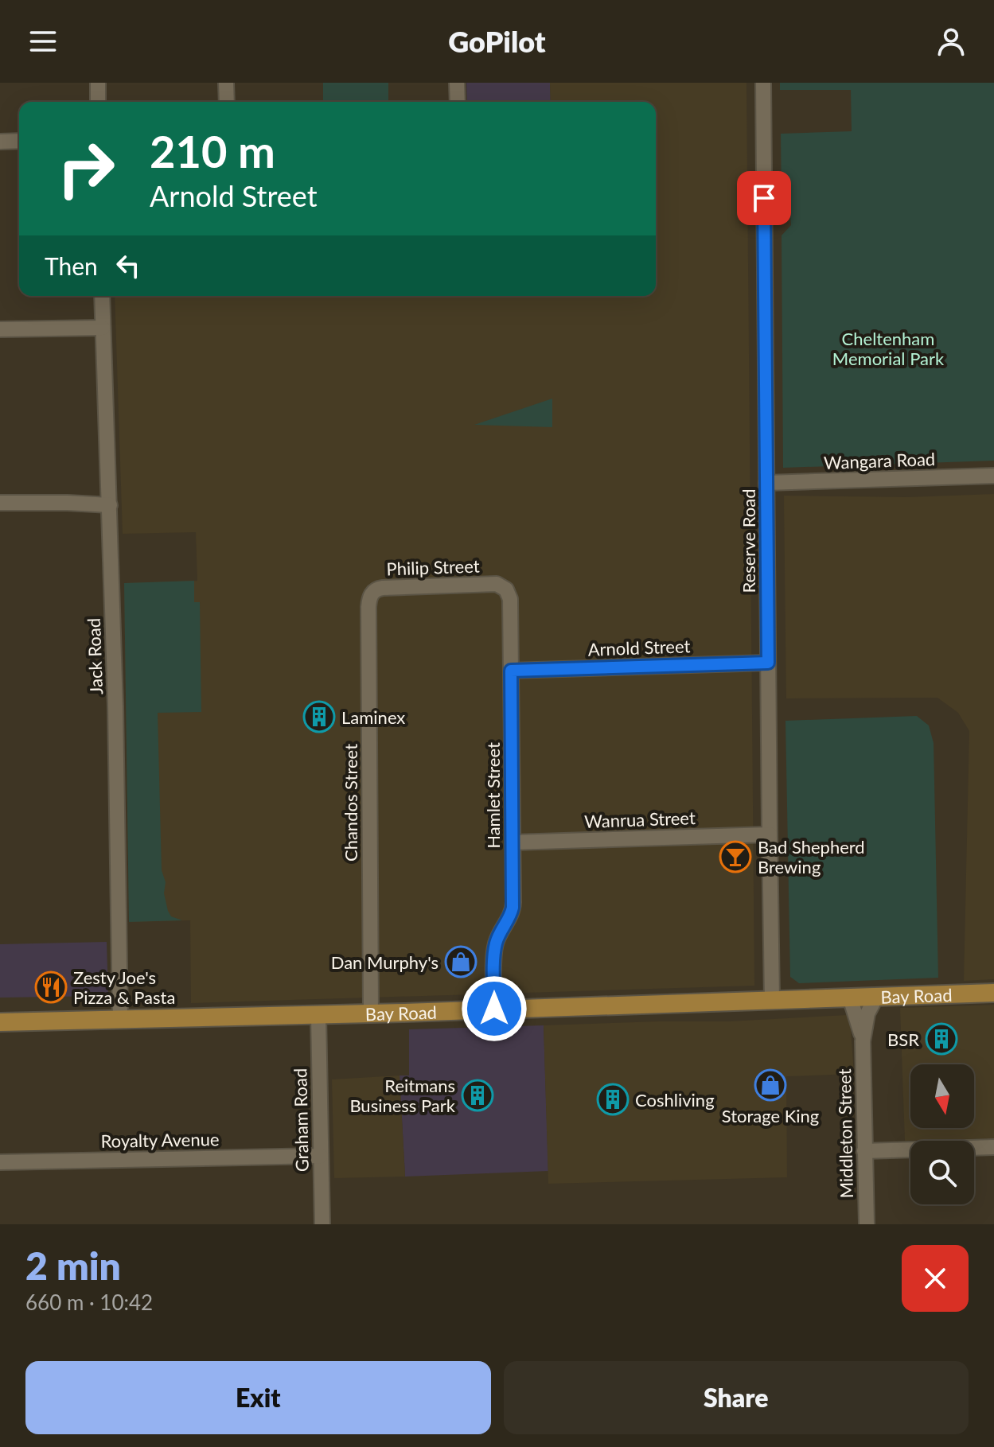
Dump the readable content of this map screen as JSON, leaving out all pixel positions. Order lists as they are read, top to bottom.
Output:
{
  "streets": {
    "main road": ["Bay Road"],
    "street": [
      "Wangara Road",
      "Reserve Road",
      "Philip Street",
      "Arnold Street",
      "Jack Road",
      "Hamlet Street",
      "Chandos Street",
      "Wanrua Street",
      "Graham Road",
      "Middleton Street",
      "Royalty Avenue"
    ]
  },
  "crossings": [
    ["Wangara Road", "Reserve Road"],
    ["Reserve Road", "Arnold Street"],
    ["Reserve Road", "Wanrua Street"],
    ["Reserve Road", "Bay Road"],
    ["Philip Street", "Hamlet Street"],
    ["Philip Street", "Chandos Street"],
    ["Arnold Street", "Hamlet Street"],
    ["Jack Road", "Bay Road"],
    ["Hamlet Street", "Wanrua Street"],
    ["Hamlet Street", "Bay Road"],
    ["Chandos Street", "Bay Road"],
    ["Bay Road", "Graham Road"],
    ["Bay Road", "Middleton Street"],
    ["Graham Road", "Royalty Avenue"]
  ],
  "parks": ["Cheltenham Memorial Park"],
  "places": {
    "building": [
      "Laminex",
      "BSR",
      "Reitmans Business Park",
      "Coshliving"
    ],
    "bar": ["Bad Shepherd Brewing"],
    "shop": ["Dan Murphy's", "Storage King"],
    "restaurant": ["Zesty Joe's Pizza & Pasta"]
  },
  "north": "bottom",
  "page": {
    "header": "GoPilot",
    "turn": ["210 m", "Arnold Street"],
    "then": "Then",
    "heading": ["2 min", "660 m · 10:42"],
    "buttons": ["Exit", "Share"]
  }
}
